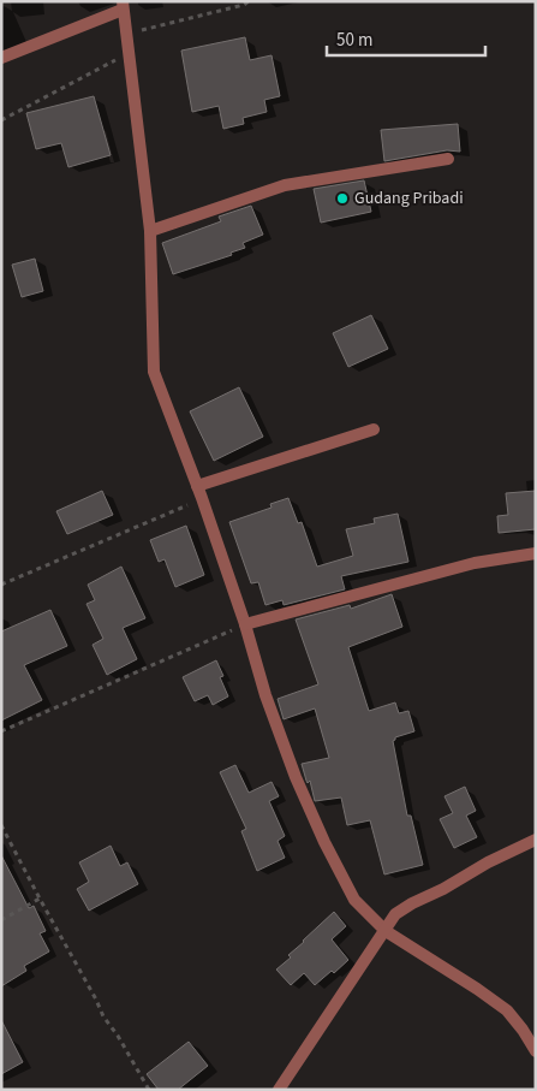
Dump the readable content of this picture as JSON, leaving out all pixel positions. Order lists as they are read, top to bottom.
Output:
{
  "places": ["Gudang Pribadi"],
  "scale_bar": "50 m"
}
